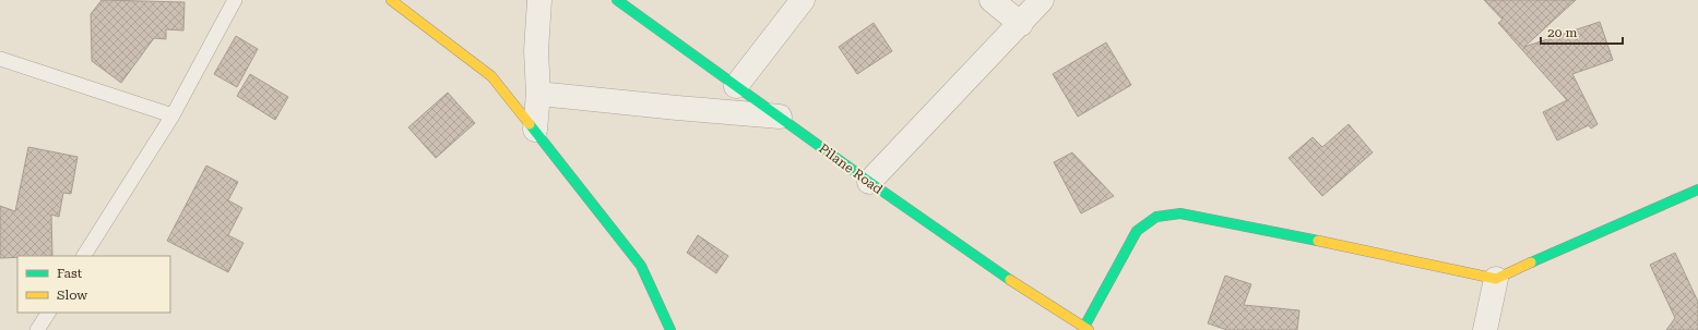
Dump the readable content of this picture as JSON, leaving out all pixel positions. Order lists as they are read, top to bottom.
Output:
{
  "streets": {
    "street": ["Pilane Road"]
  },
  "legend": ["Fast", "Slow"],
  "scale_bar": "20 m"
}
